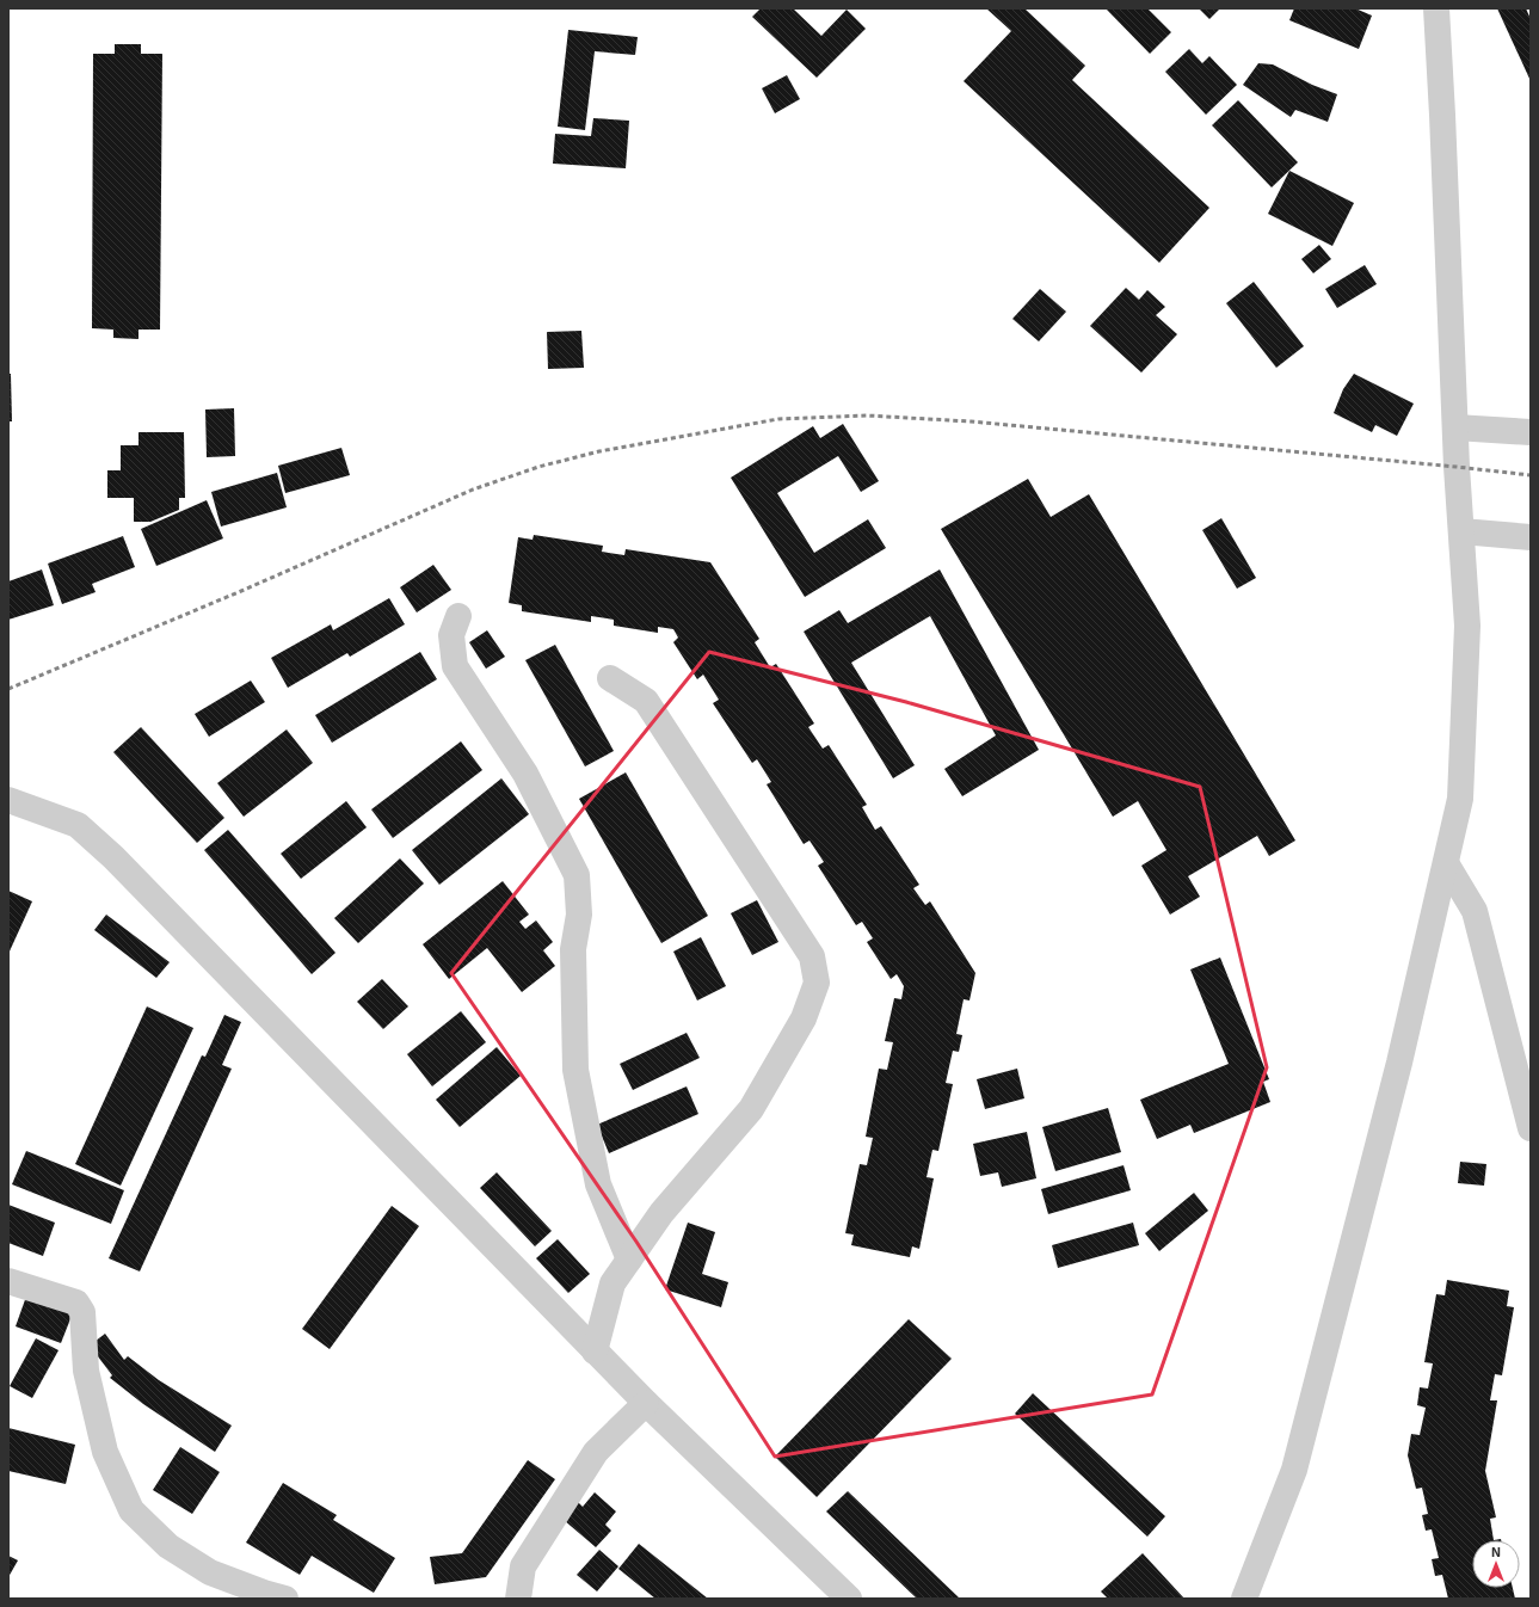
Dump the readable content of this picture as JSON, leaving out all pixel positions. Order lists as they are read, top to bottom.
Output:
{
  "north": "top"
}
